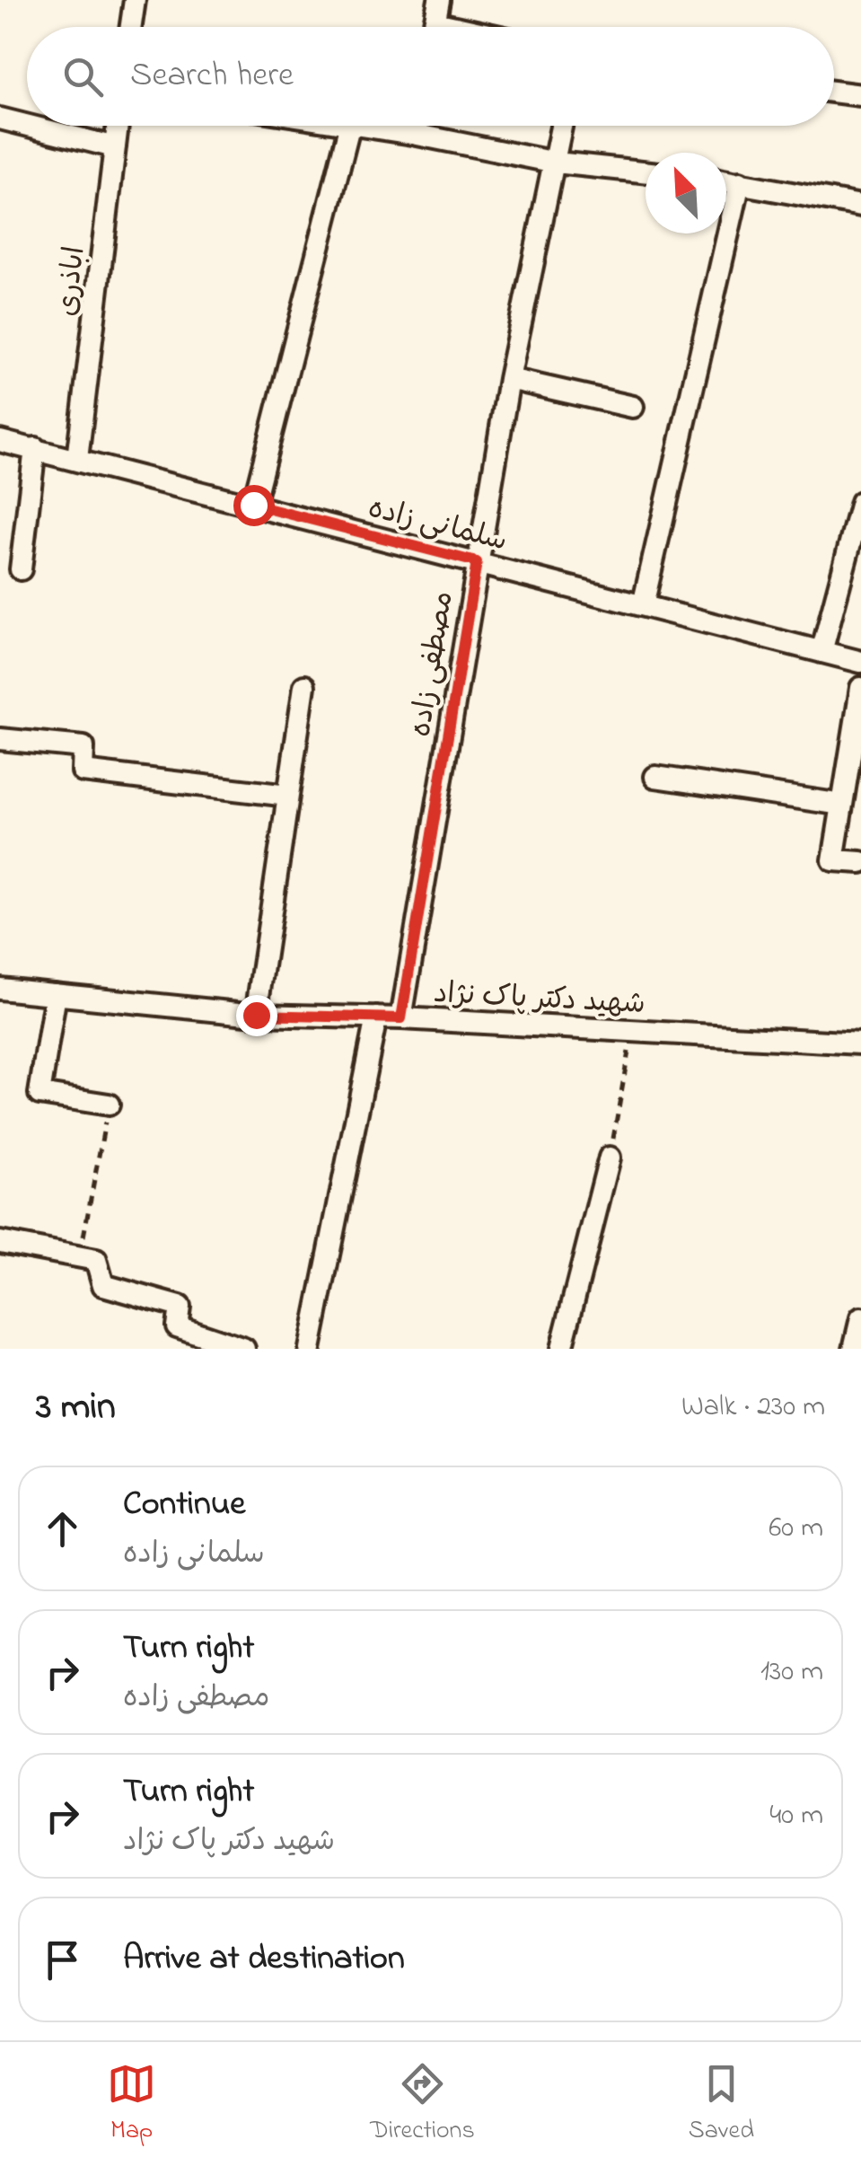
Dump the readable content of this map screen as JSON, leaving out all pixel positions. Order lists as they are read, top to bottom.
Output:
{
  "streets": {
    "street": [
      "اباذری",
      "سلمانی زاده",
      "مصطفی زاده",
      "شهید دکتر پاک نژاد"
    ]
  },
  "crossings": [
    ["اباذری", "سلمانی زاده"],
    ["سلمانی زاده", "مصطفی زاده"],
    ["مصطفی زاده", "شهید دکتر پاک نژاد"]
  ],
  "north": "top left",
  "page": {
    "search": "Search here",
    "heading": ["3 min", "Walk · 230 m"],
    "list": [
      ["Continue", "سلمانی زاده", "60 m"],
      ["Turn right", "مصطفی زاده", "130 m"],
      ["Turn right", "شهید دکتر پاک نژاد", "40 m"],
      "Arrive at destination"
    ],
    "nav": ["Map", "Directions", "Saved"]
  }
}
